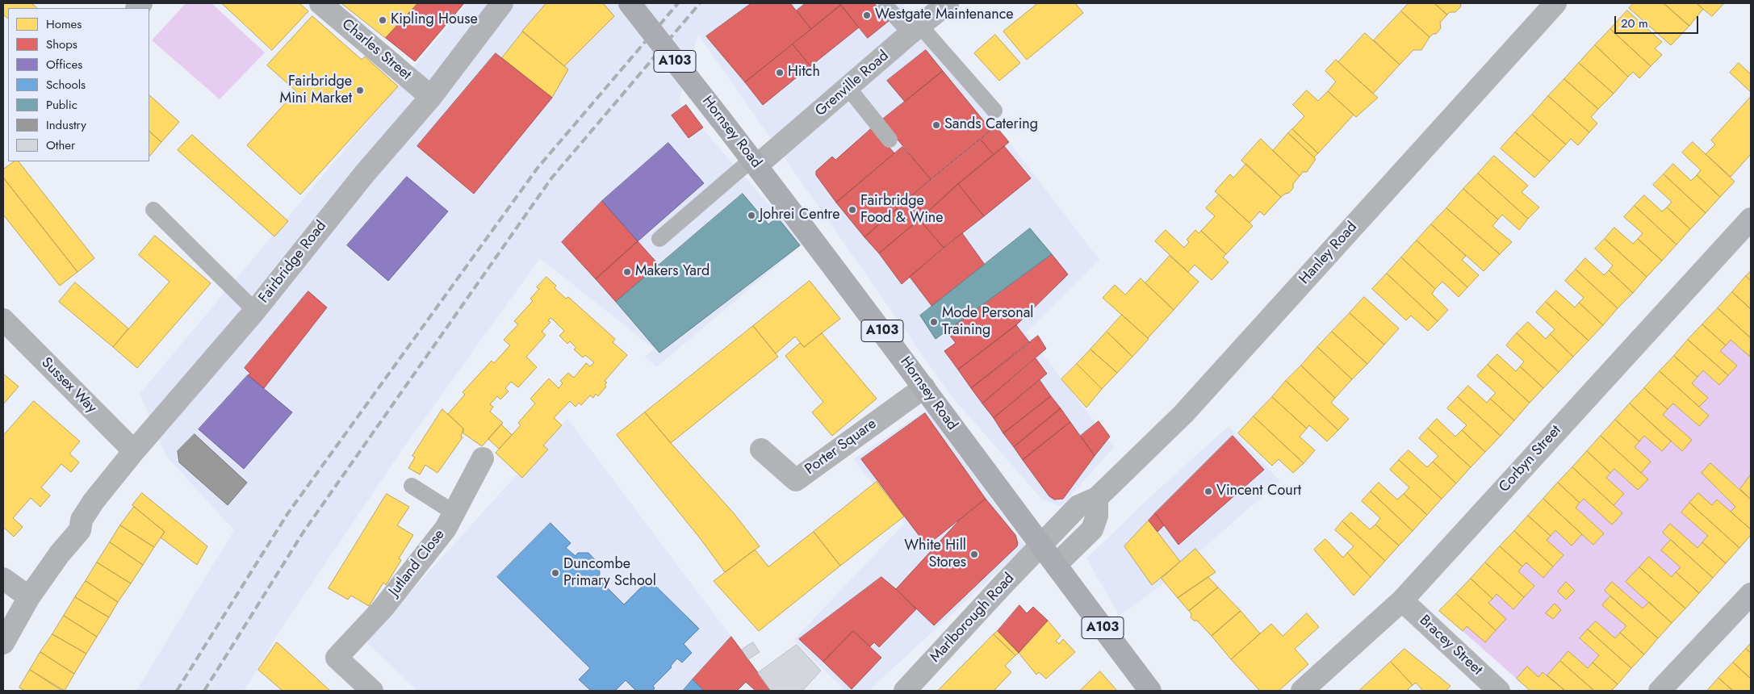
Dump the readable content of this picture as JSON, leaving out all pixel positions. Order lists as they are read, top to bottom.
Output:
{
  "streets": {
    "main road": ["A103", "Hornsey Road"],
    "street": [
      "Charles Street",
      "Grenville Road",
      "Hanley Road",
      "Fairbridge Road",
      "Sussex Way",
      "Porter Square",
      "Corbyn Street",
      "Jutland Close",
      "Marlborough Road",
      "Bracey Street"
    ]
  },
  "crossings": [
    ["Charles Street", "Fairbridge Road"],
    ["Grenville Road", "Hornsey Road"],
    ["Hornsey Road", "Hanley Road"],
    ["Hornsey Road", "Porter Square"],
    ["Hornsey Road", "Marlborough Road"],
    ["Hanley Road", "Marlborough Road"],
    ["Fairbridge Road", "Sussex Way"],
    ["Corbyn Street", "Bracey Street"]
  ],
  "places": [
    "Westgate Maintenance",
    "Kipling House",
    "Hitch",
    "Fairbridge Mini Market",
    "Sands Catering",
    "Fairbridge Food & Wine",
    "Johrei Centre",
    "Makers Yard",
    "Mode Personal Training",
    "Vincent Court",
    "White Hill Stores",
    "Duncombe Primary School"
  ],
  "legend": [
    "Homes",
    "Shops",
    "Offices",
    "Schools",
    "Public",
    "Industry",
    "Other"
  ],
  "scale_bar": "20 m"
}
